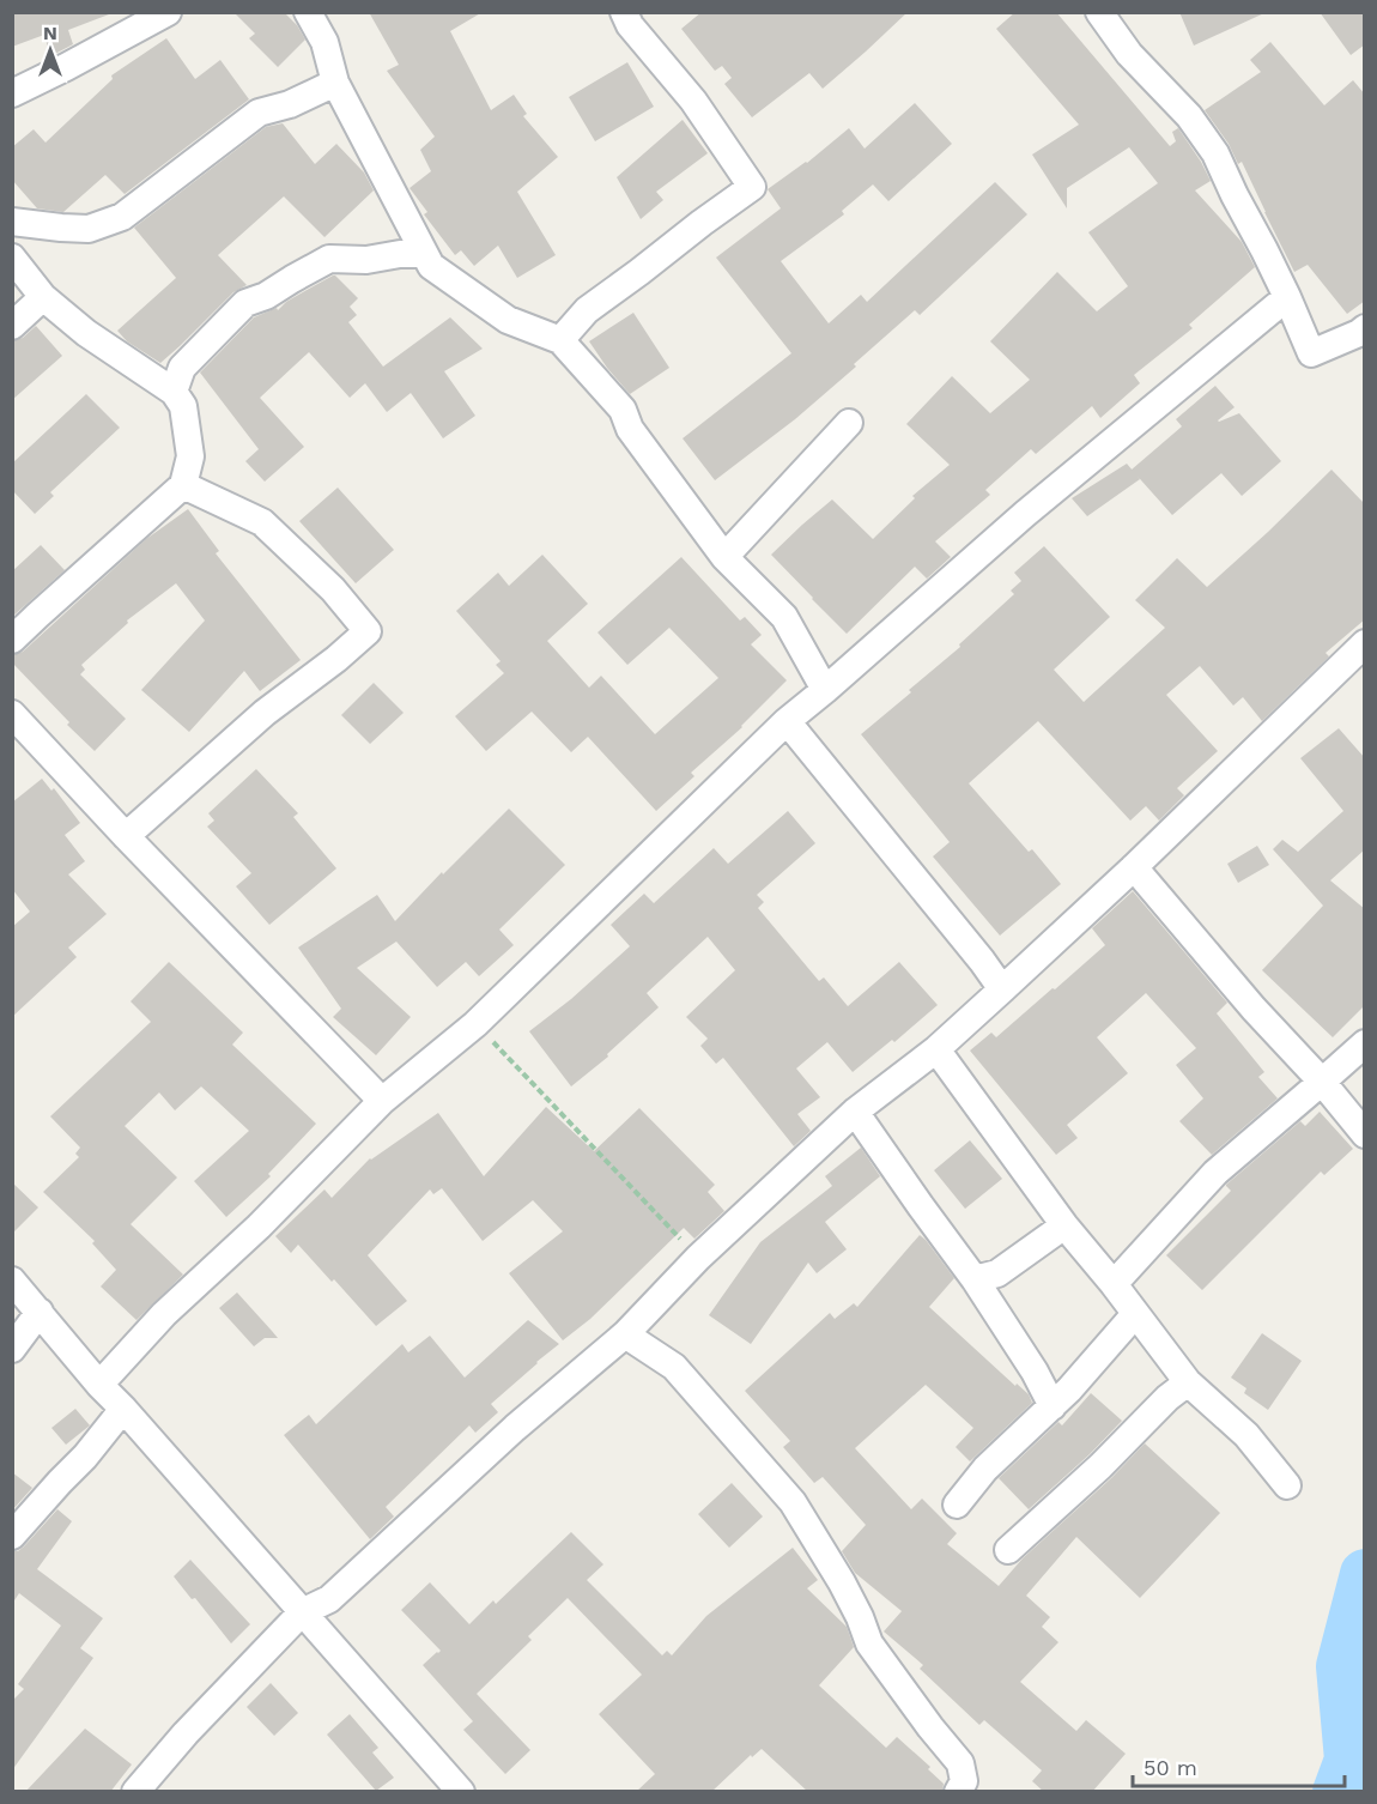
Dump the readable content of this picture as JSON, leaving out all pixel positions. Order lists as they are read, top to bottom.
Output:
{
  "scale_bar": "50 m",
  "north": "top"
}
